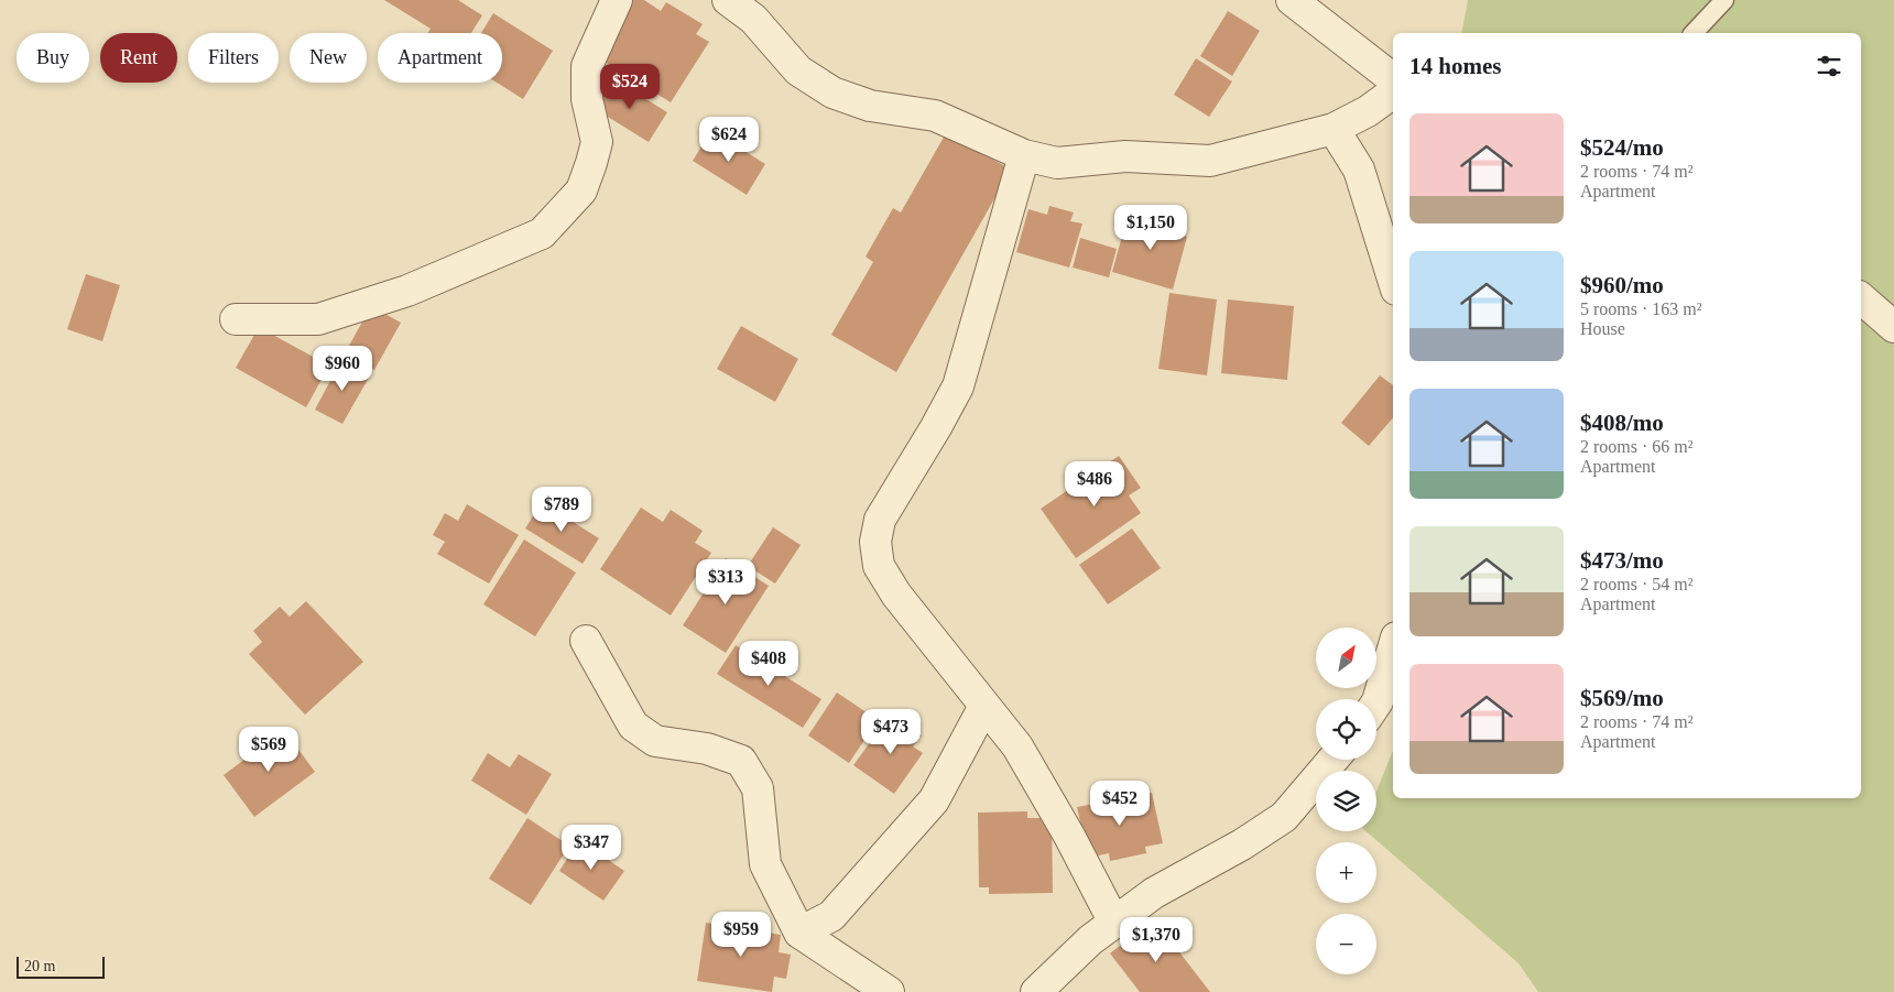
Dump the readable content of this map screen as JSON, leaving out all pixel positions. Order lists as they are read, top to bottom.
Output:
{
  "scale_bar": "20 m",
  "north": "top right",
  "page": {
    "chip": [
      "Buy",
      "Rent",
      "Filters",
      "New",
      "Apartment"
    ],
    "heading": "14 homes",
    "price": [
      "$524",
      "$624",
      "$1,150",
      "$960",
      "$486",
      "$789",
      "$313",
      "$408",
      "$473",
      "$569",
      "$452",
      "$347",
      "$959",
      "$1,370"
    ],
    "list": [
      {
        "name": "$524/mo",
        "note": "2 rooms · 74 m² · Apartment"
      },
      {
        "name": "$960/mo",
        "note": "5 rooms · 163 m² · House"
      },
      {
        "name": "$408/mo",
        "note": "2 rooms · 66 m² · Apartment"
      },
      {
        "name": "$473/mo",
        "note": "2 rooms · 54 m² · Apartment"
      },
      {
        "name": "$569/mo",
        "note": "2 rooms · 74 m² · Apartment"
      }
    ],
    "map_buttons": ["+", "−"],
    "scale": "20 m"
  }
}
